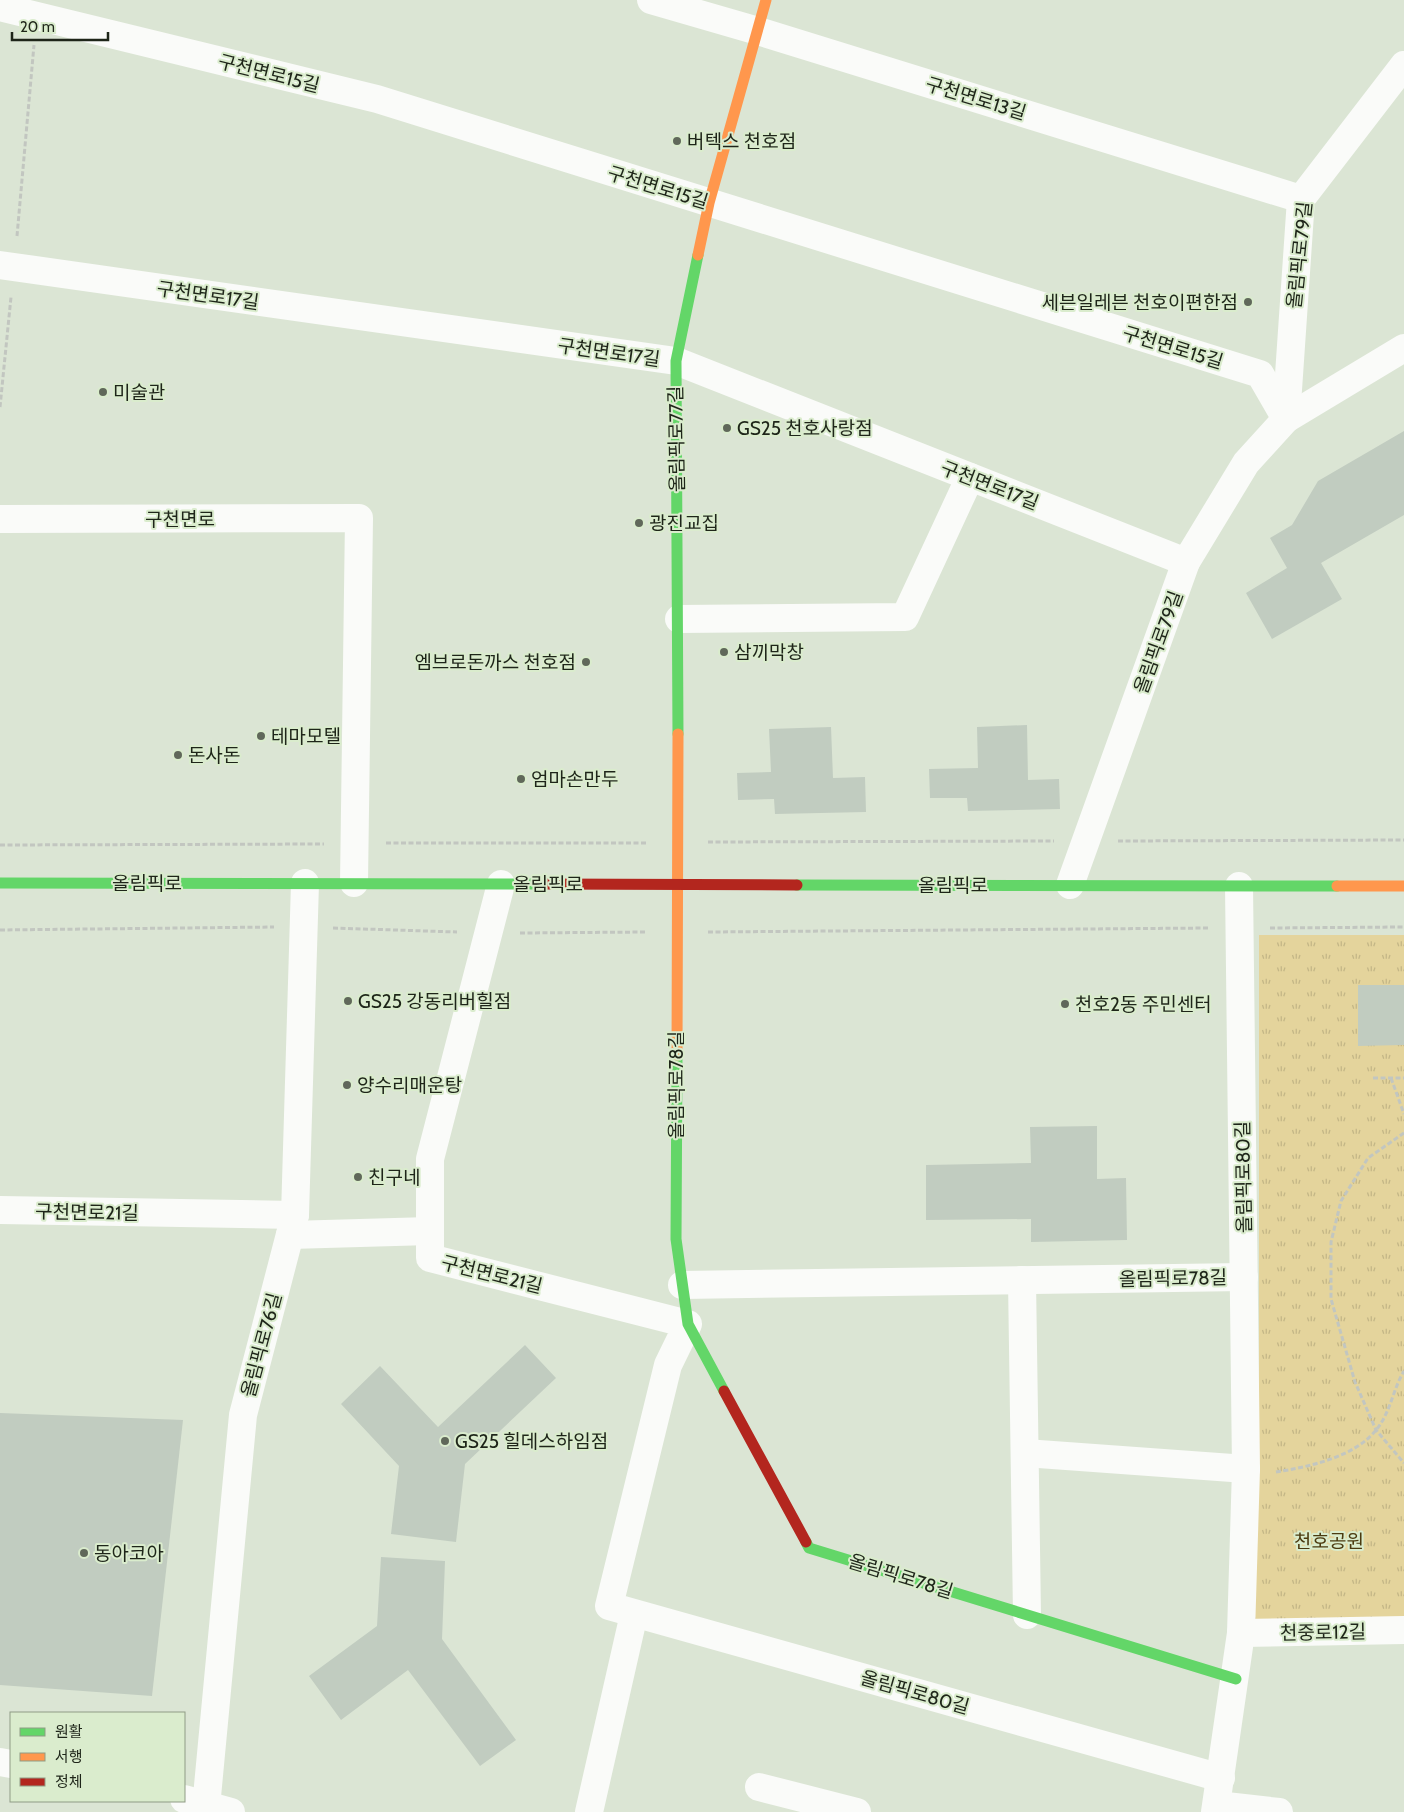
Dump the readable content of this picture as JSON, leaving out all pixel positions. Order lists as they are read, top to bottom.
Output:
{
  "streets": {
    "street": [
      "구천면로15길",
      "구천면로13길",
      "올림픽로79길",
      "구천면로17길",
      "올림픽로77길",
      "구천면로",
      "올림픽로",
      "올림픽로78길",
      "올림픽로80길",
      "구천면로21길",
      "올림픽로76길",
      "천중로12길"
    ]
  },
  "crossings": [
    ["구천면로15길", "올림픽로79길"],
    ["구천면로15길", "올림픽로77길"],
    ["구천면로13길", "올림픽로79길"],
    ["구천면로13길", "올림픽로77길"],
    ["올림픽로79길", "구천면로17길"],
    ["올림픽로79길", "올림픽로"],
    ["구천면로17길", "올림픽로77길"],
    ["올림픽로77길", "올림픽로"],
    ["올림픽로77길", "올림픽로78길"],
    ["구천면로", "올림픽로"],
    ["올림픽로", "올림픽로78길"],
    ["올림픽로", "올림픽로80길"],
    ["올림픽로", "구천면로21길"],
    ["올림픽로", "올림픽로76길"],
    ["올림픽로78길", "올림픽로80길"],
    ["올림픽로78길", "구천면로21길"],
    ["올림픽로80길", "천중로12길"],
    ["구천면로21길", "올림픽로76길"]
  ],
  "parks": ["천호공원"],
  "places": [
    "버텍스 천호점",
    "세븐일레븐 천호이편한점",
    "미술관",
    "GS25 천호사랑점",
    "광진교집",
    "삼끼막창",
    "엠브로돈까스 천호점",
    "테마모텔",
    "돈사돈",
    "엄마손만두",
    "GS25 강동리버힐점",
    "천호2동 주민센터",
    "양수리매운탕",
    "친구네",
    "GS25 힐데스하임점",
    "동아코아"
  ],
  "legend": ["원활", "서행", "정체"],
  "scale_bar": "20 m"
}
